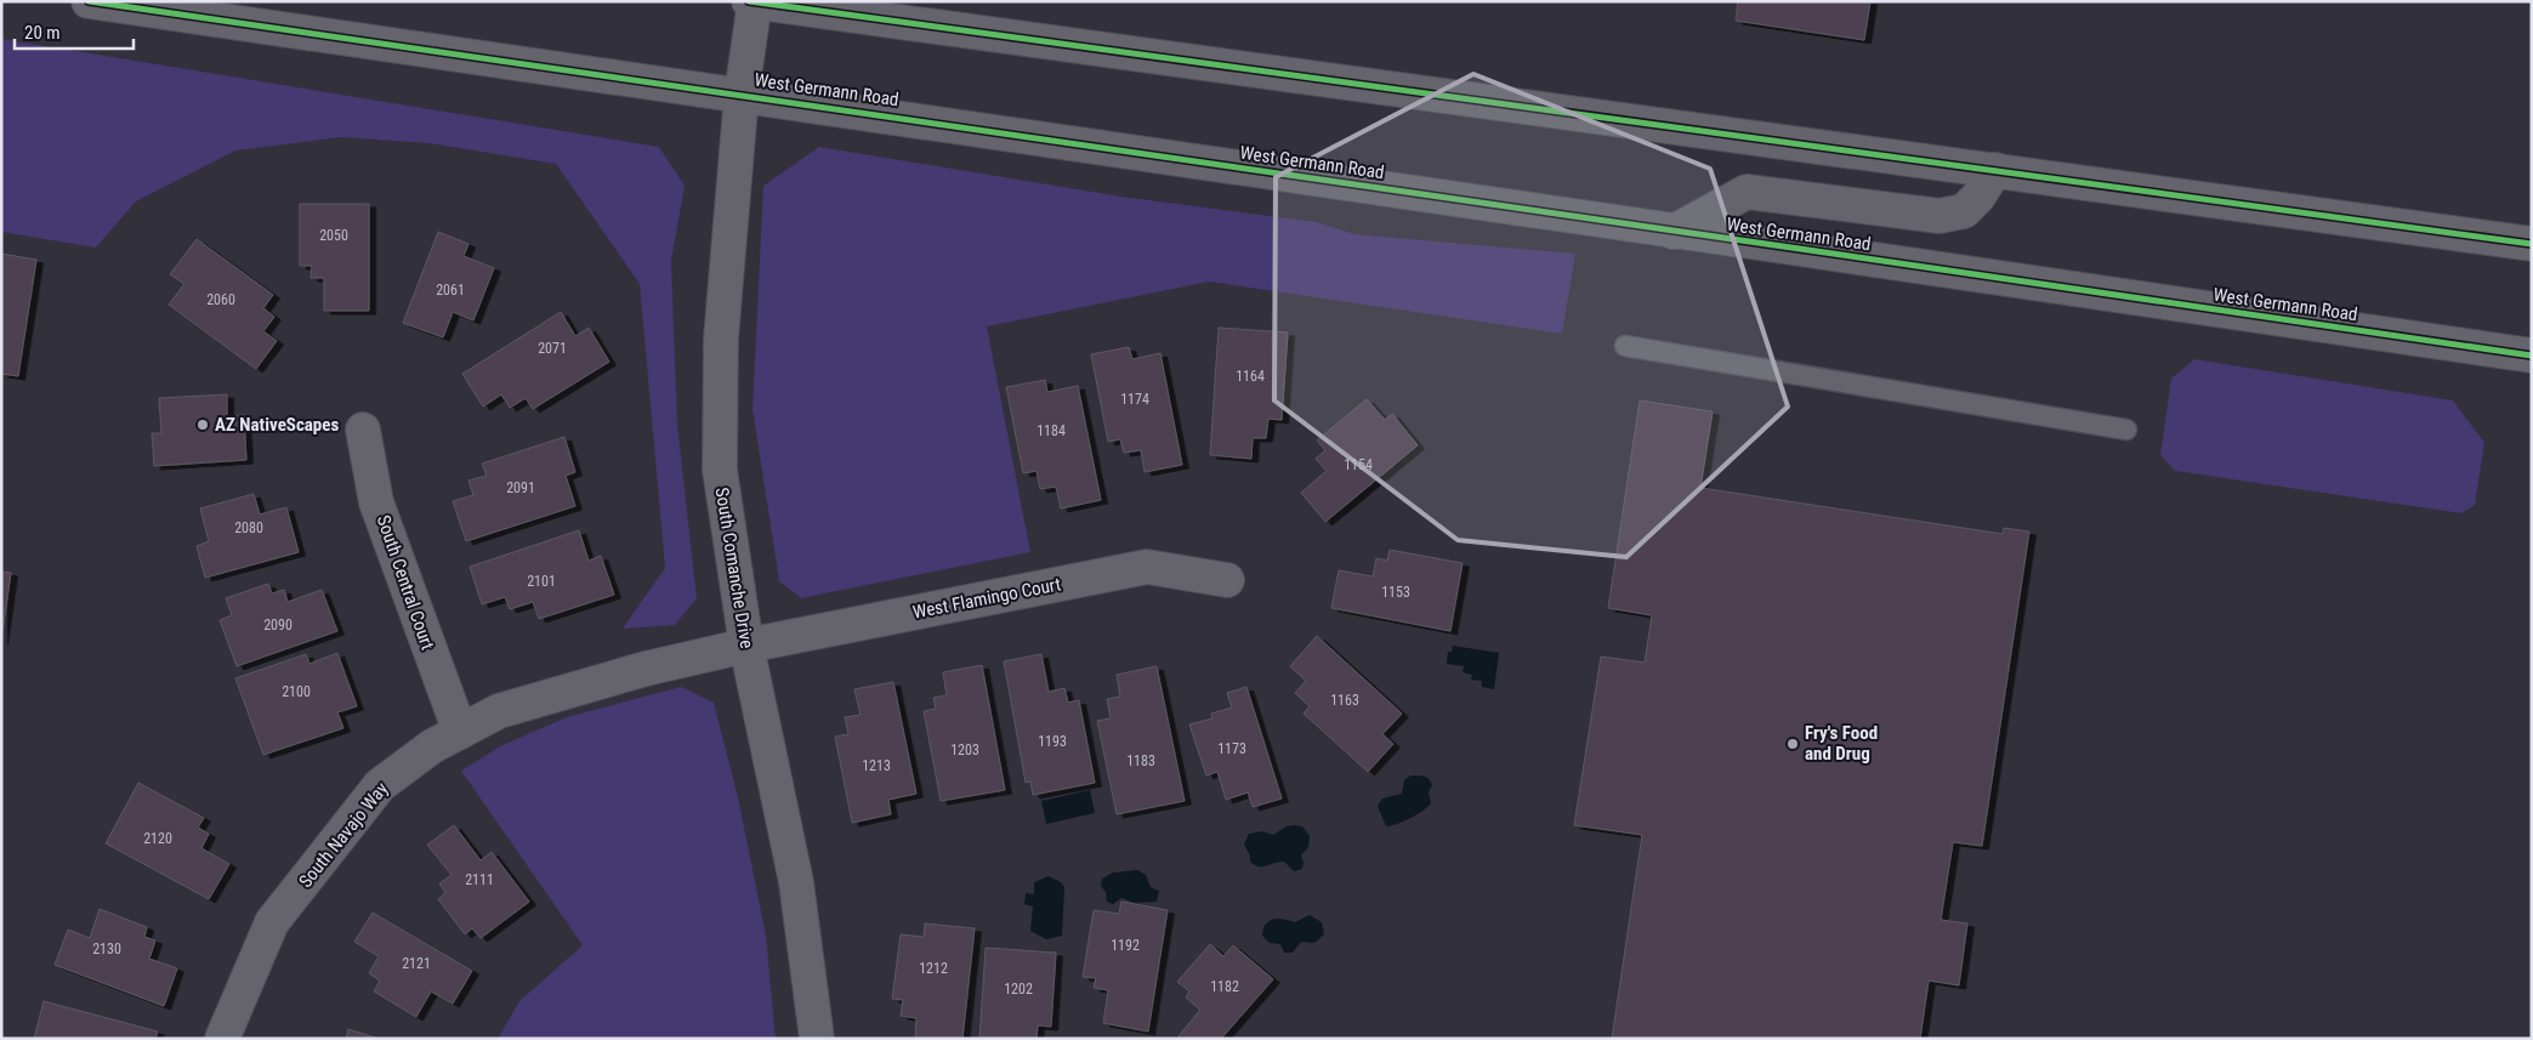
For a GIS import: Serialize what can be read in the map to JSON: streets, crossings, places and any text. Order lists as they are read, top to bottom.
{
  "streets": {
    "main road": [
      "West Germann Road",
      "South Comanche Drive",
      "South Central Court",
      "West Flamingo Court",
      "South Navajo Way"
    ]
  },
  "crossings": [
    ["West Germann Road", "South Comanche Drive"],
    ["South Comanche Drive", "West Flamingo Court"],
    ["South Comanche Drive", "South Navajo Way"],
    ["South Central Court", "South Navajo Way"],
    ["West Flamingo Court", "South Navajo Way"]
  ],
  "places": ["AZ NativeScapes", "Fry's Food and Drug"],
  "house_numbers": [
    "2050",
    "2061",
    "2060",
    "2071",
    "1164",
    "1174",
    "1184",
    "1154",
    "2091",
    "2080",
    "2101",
    "1153",
    "2090",
    "2100",
    "1163",
    "1193",
    "1173",
    "1203",
    "1183",
    "1213",
    "2120",
    "2111",
    "1192",
    "2130",
    "2121",
    "1212",
    "1182",
    "1202"
  ],
  "scale_bar": "20 m"
}
